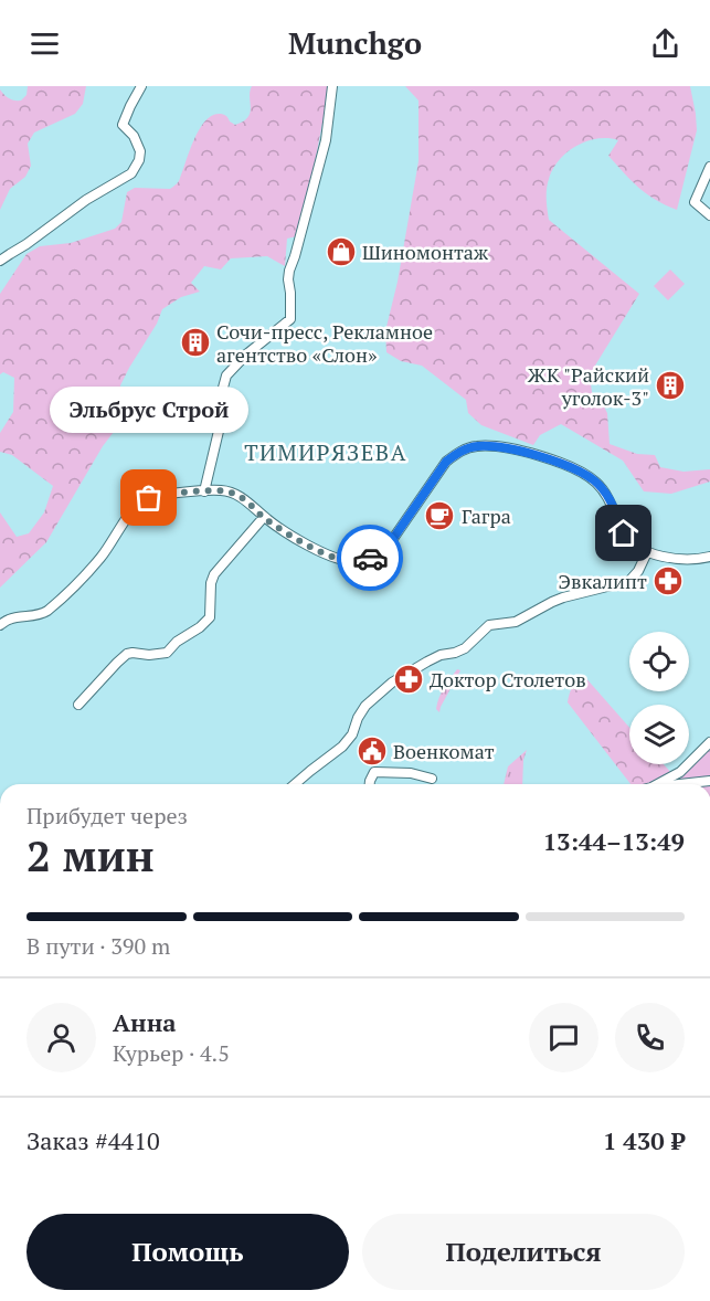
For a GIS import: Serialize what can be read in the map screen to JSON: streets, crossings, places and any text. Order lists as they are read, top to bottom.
{
  "districts": ["ТИМИРЯЗЕВА"],
  "places": {
    "shop": ["Шиномонтаж"],
    "building": ["Сочи-пресс, Рекламное агентство «Слон»", "ЖК \"Райский уголок-3\""],
    "other": ["Эльбрус Строй"],
    "cafe": ["Гагра"],
    "pharmacy": ["Эвкалипт", "Доктор Столетов"],
    "public building": ["Военкомат"]
  },
  "page": {
    "header": "Munchgo",
    "bubble": "Эльбрус Строй",
    "heading": ["2 мин", "Прибудет через", "13:44–13:49"],
    "panel": [
      "Анна",
      "Курьер · 4.5",
      "Заказ #4410",
      "1 430 ₽"
    ],
    "bar": "В пути · 390 m",
    "buttons": ["Помощь", "Поделиться"]
  }
}
